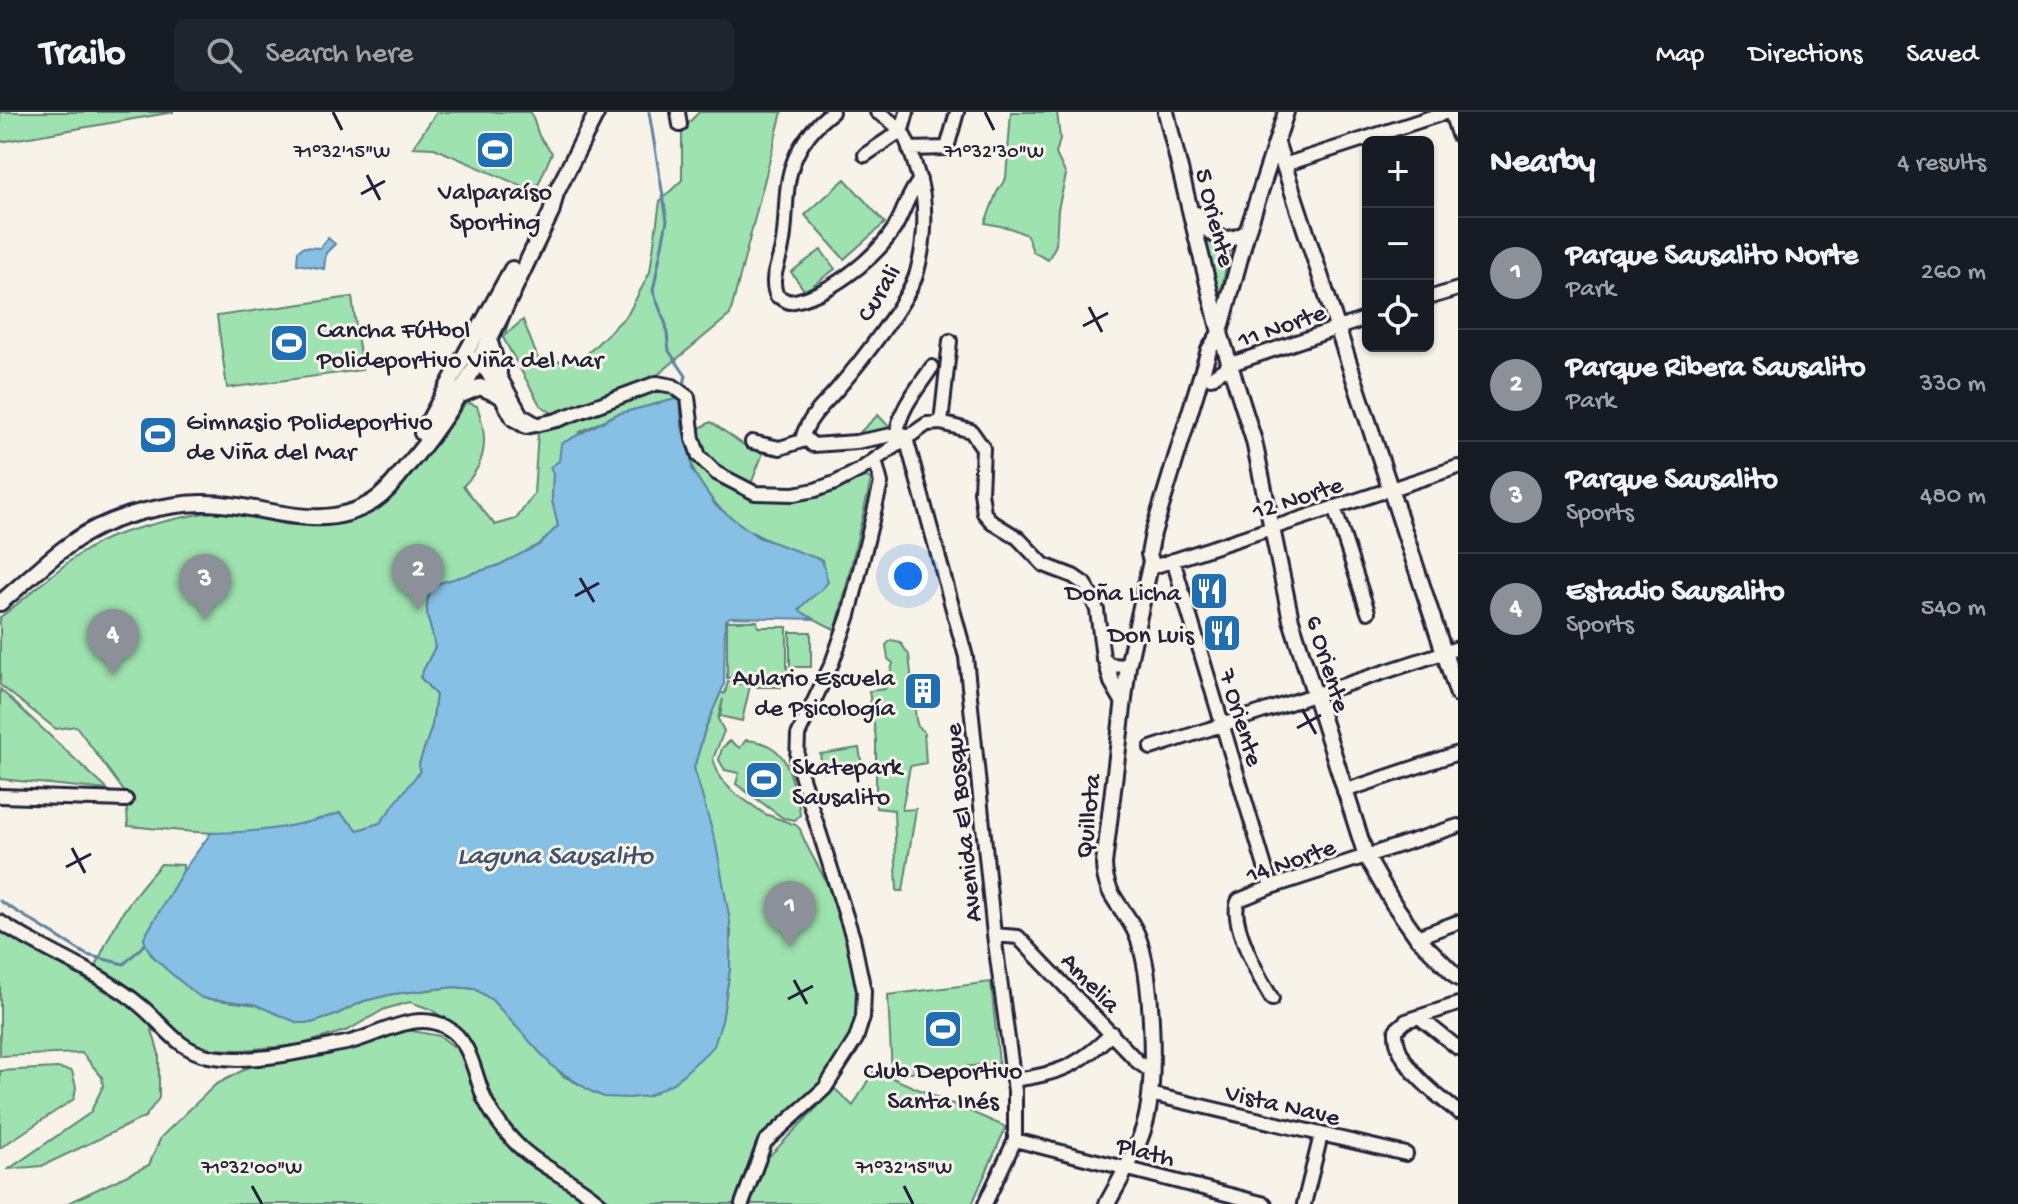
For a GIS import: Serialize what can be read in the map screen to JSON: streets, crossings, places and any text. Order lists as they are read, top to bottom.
{
  "streets": {
    "main road": ["5 Oriente", "6 Oriente", "Quillota"],
    "street": [
      "Curali",
      "11 Norte",
      "12 Norte",
      "7 Oriente",
      "Avenida El Bosque",
      "14 Norte",
      "Amelia",
      "Vista Nave",
      "Plath"
    ]
  },
  "crossings": [
    ["5 Oriente", "6 Oriente"],
    ["5 Oriente", "Quillota"],
    ["11 Norte", "6 Oriente"],
    ["11 Norte", "Quillota"],
    ["12 Norte", "6 Oriente"],
    ["12 Norte", "7 Oriente"],
    ["12 Norte", "Quillota"],
    ["6 Oriente", "Quillota"],
    ["6 Oriente", "14 Norte"],
    ["7 Oriente", "14 Norte"],
    ["Quillota", "Amelia"],
    ["Quillota", "Vista Nave"],
    ["Quillota", "Plath"],
    ["Avenida El Bosque", "Amelia"],
    ["Avenida El Bosque", "Plath"]
  ],
  "water": ["Laguna Sausalito"],
  "places": {
    "sports": [
      "Valparaíso Sporting",
      "Cancha Fútbol Polideportivo Viña del Mar",
      "Gimnasio Polideportivo de Viña del Mar",
      "Skatepark Sausalito",
      "Club Deportivo Santa Inés"
    ],
    "restaurant": ["Doña Licha", "Don Luis"],
    "building": ["Aulario Escuela de Psicología"]
  },
  "page": {
    "header": "Trailo",
    "search": "Search here",
    "nav": ["Map", "Directions", "Saved"],
    "heading": ["Nearby", "4 results"],
    "map_buttons": ["+", "−"],
    "list": [
      {
        "mark": "1",
        "name": "Parque Sausalito Norte",
        "note": "Park",
        "value": "260 m"
      },
      {
        "mark": "2",
        "name": "Parque Ribera Sausalito",
        "note": "Park",
        "value": "330 m"
      },
      {
        "mark": "3",
        "name": "Parque Sausalito",
        "note": "Sports",
        "value": "480 m"
      },
      {
        "mark": "4",
        "name": "Estadio Sausalito",
        "note": "Sports",
        "value": "540 m"
      }
    ],
    "pins": [
      "2",
      "3",
      "4",
      "1"
    ]
  },
  "coordinates": ["71°32'15\"W", "71°32'30\"W", "71°32'00\"W"]
}
